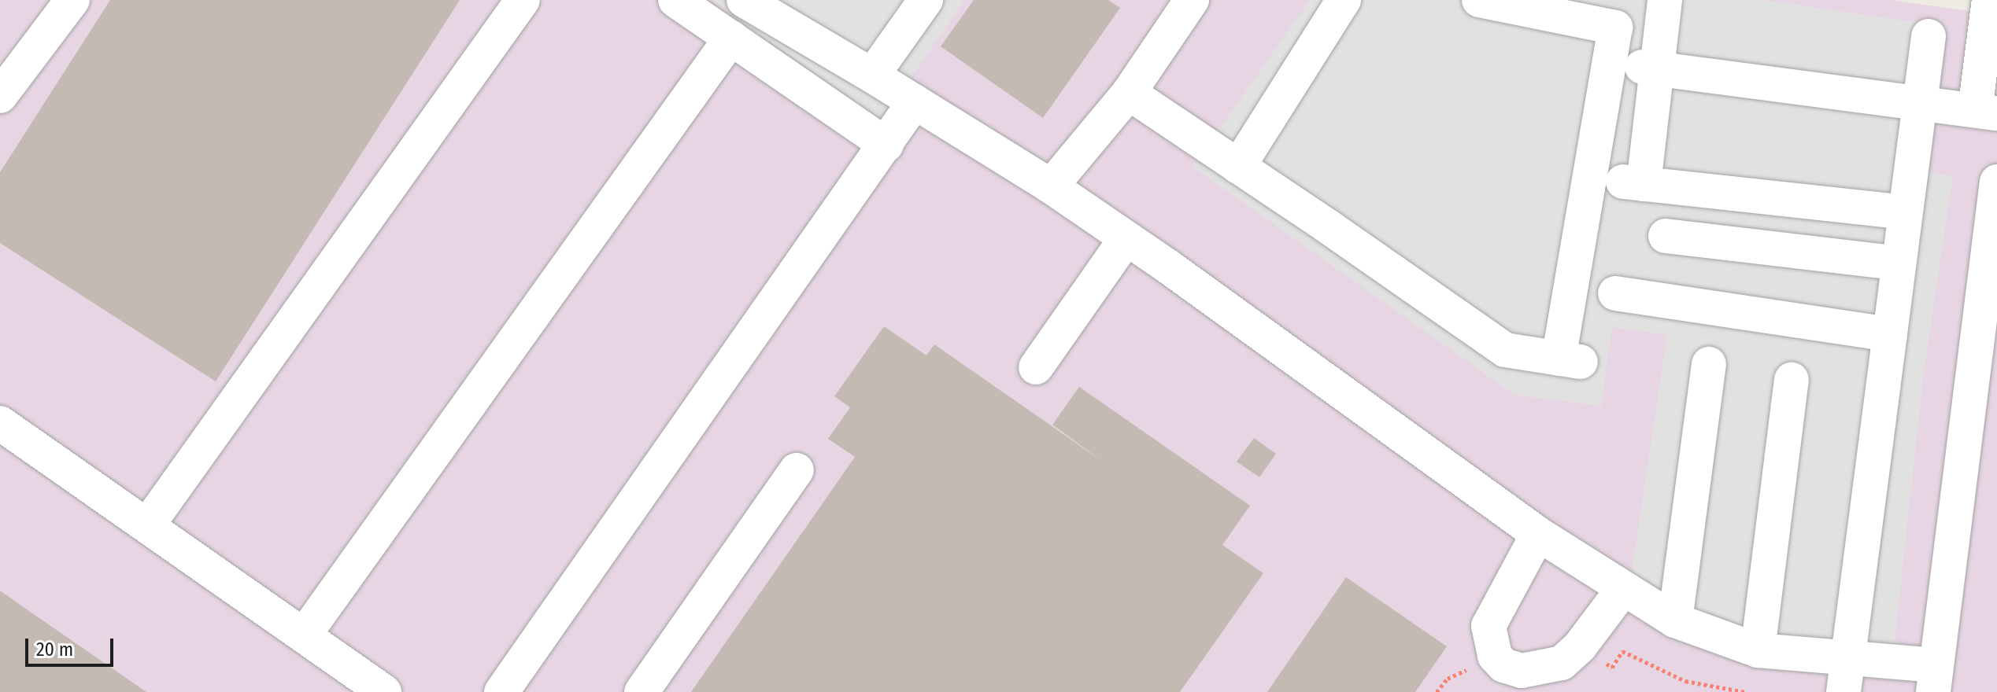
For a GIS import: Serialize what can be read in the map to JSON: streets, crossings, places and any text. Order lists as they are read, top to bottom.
{
  "scale_bar": "20 m"
}
